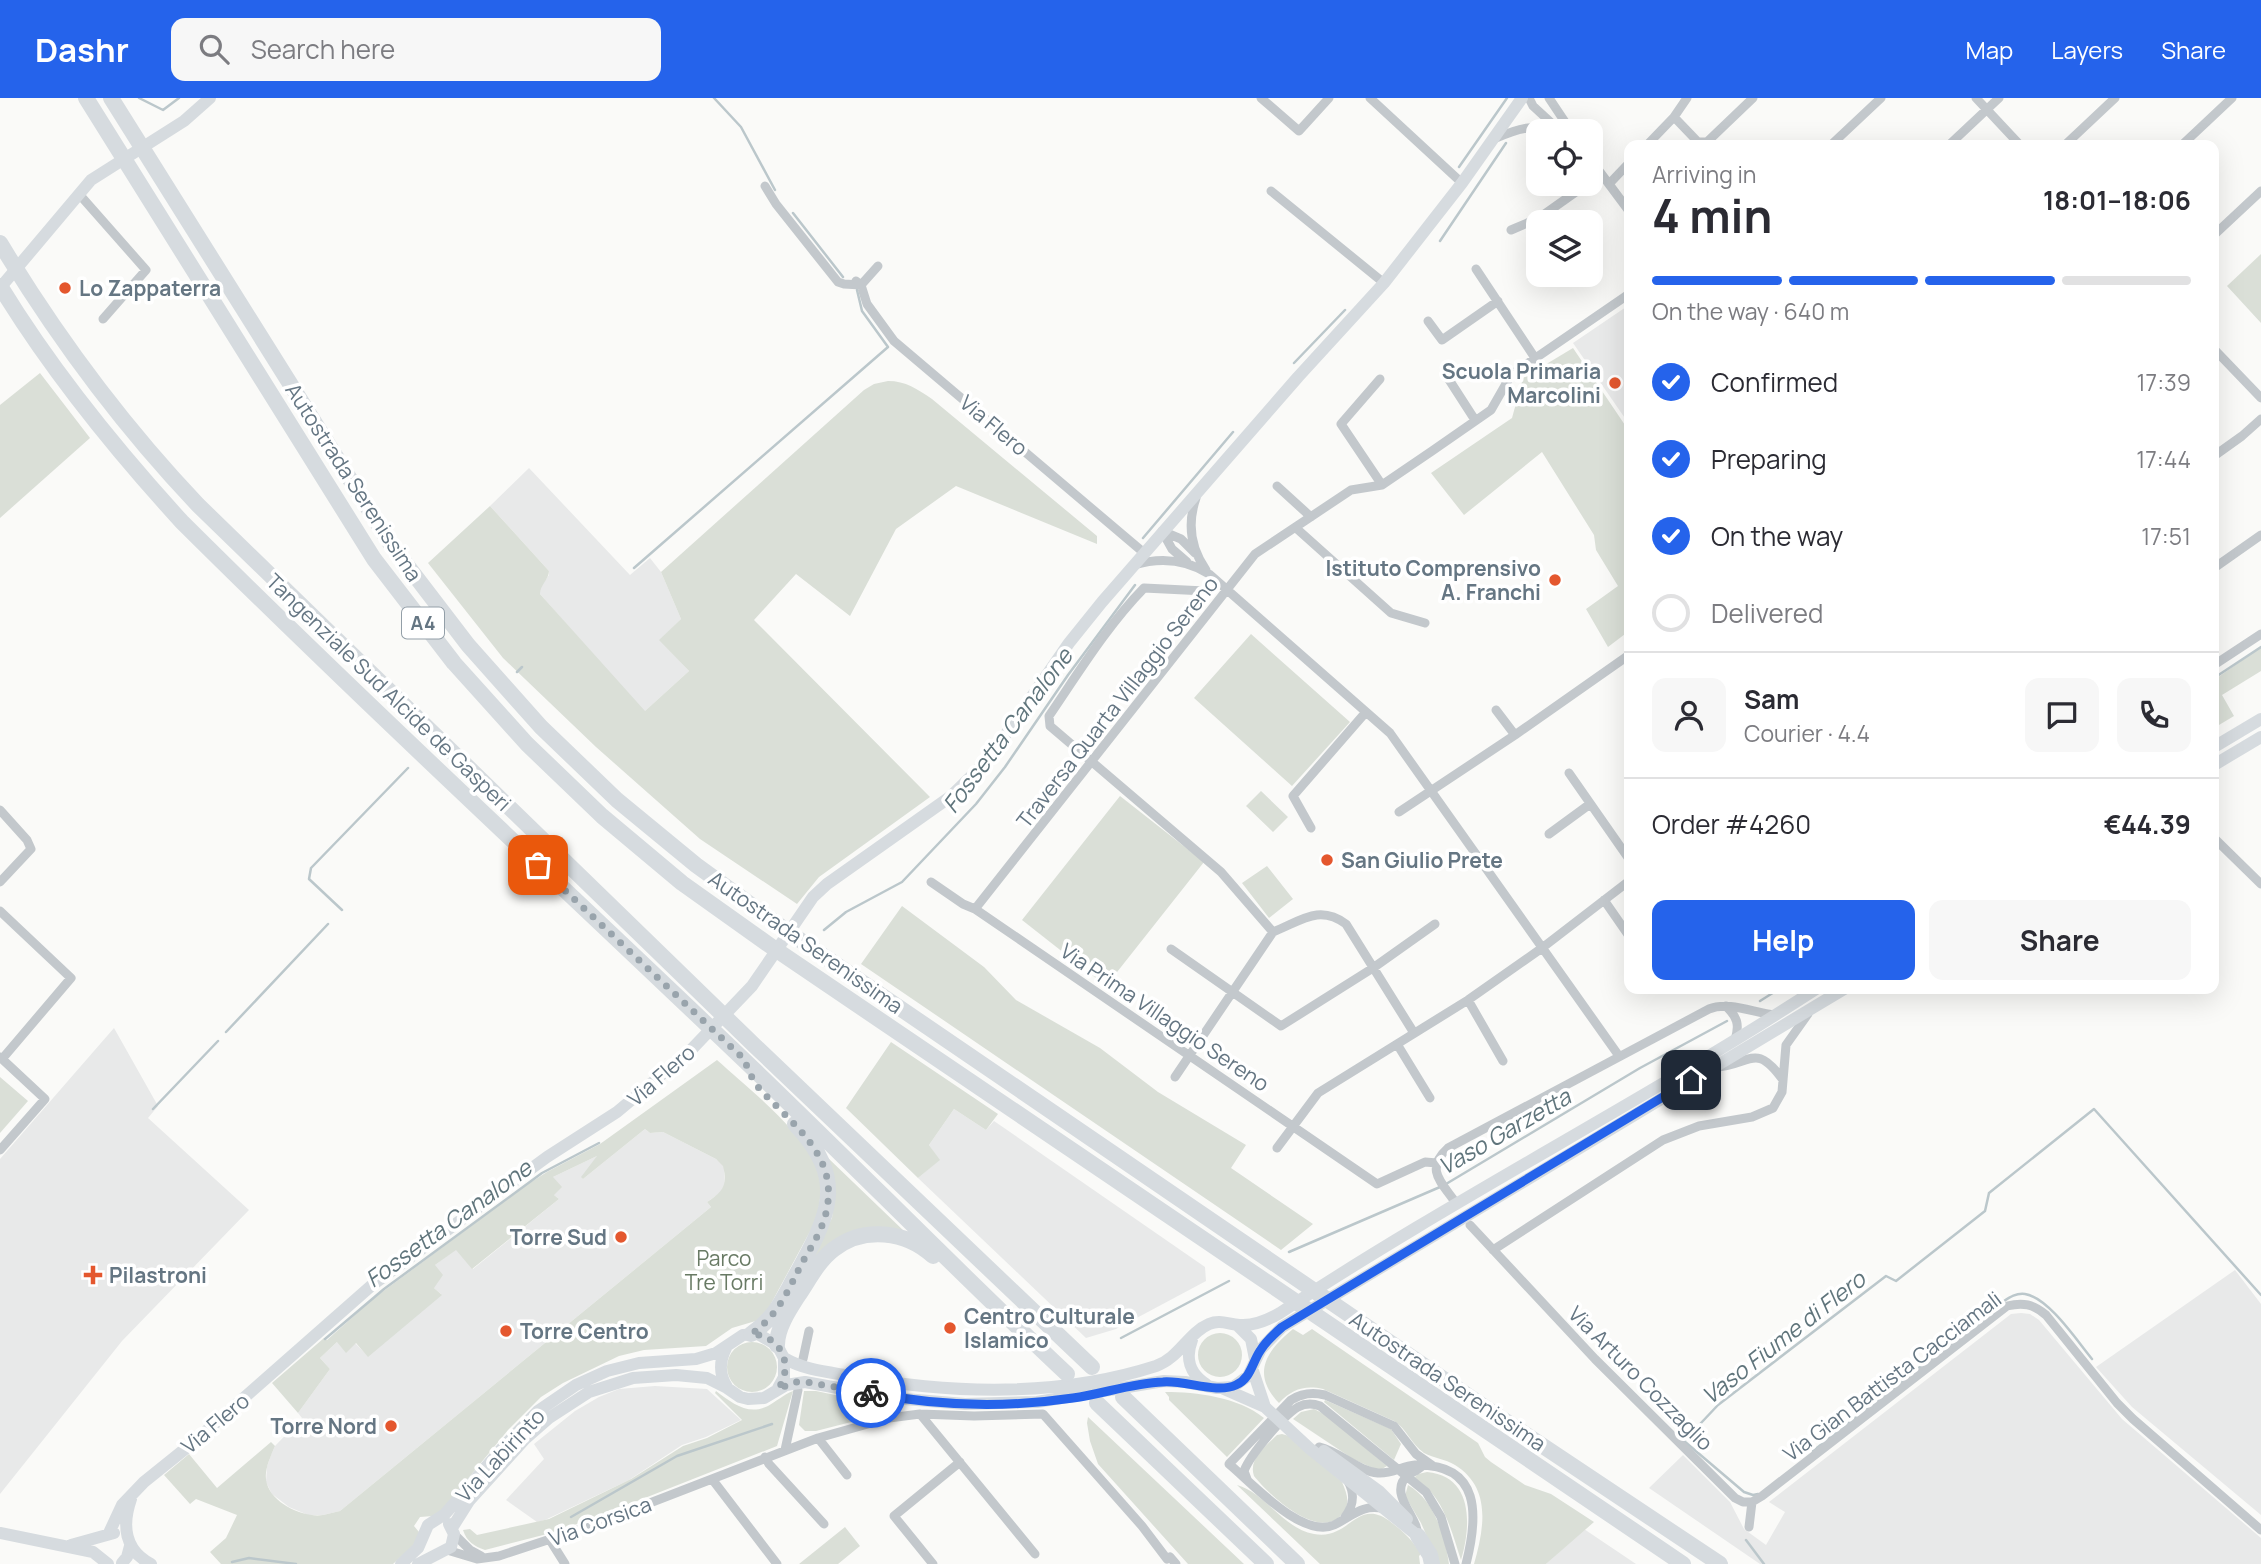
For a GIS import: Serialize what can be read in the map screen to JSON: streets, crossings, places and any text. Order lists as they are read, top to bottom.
{
  "streets": {
    "highway": ["Autostrada Serenissima", "A4", "Tangenziale Sud Alcide de Gasperi"],
    "street": [
      "Via Flero",
      "Traversa Quarta Villaggio Sereno",
      "Via Prima Villaggio Sereno",
      "Via Gian Battista Cacciamali",
      "Via Arturo Cozzaglio",
      "Via Labirinto",
      "Via Corsica"
    ]
  },
  "crossings": [
    ["Traversa Quarta Villaggio Sereno", "Via Prima Villaggio Sereno"],
    ["Via Gian Battista Cacciamali", "Via Arturo Cozzaglio"],
    ["Via Labirinto", "Via Corsica"]
  ],
  "water": ["Fossetta Canalone", "Vaso Garzetta", "Vaso Fiume di Flero"],
  "parks": ["Parco Tre Torri"],
  "places": {
    "other": [
      "Lo Zappaterra",
      "Scuola Primaria Marcolini",
      "Istituto Comprensivo A. Franchi",
      "San Giulio Prete",
      "Torre Sud",
      "Centro Culturale Islamico",
      "Torre Centro",
      "Torre Nord"
    ],
    "health": ["Pilastroni"]
  },
  "page": {
    "header": "Dashr",
    "search": "Search here",
    "nav": ["Map", "Layers", "Share"],
    "heading": ["4 min", "Arriving in", "18:01–18:06"],
    "panel": [
      "Sam",
      "Courier · 4.4",
      "Order #4260",
      "€44.39"
    ],
    "bar": "On the way · 640 m",
    "list": [
      ["Confirmed", "17:39"],
      ["Preparing", "17:44"],
      ["On the way", "17:51"],
      "Delivered"
    ],
    "buttons": ["Help", "Share"]
  }
}
